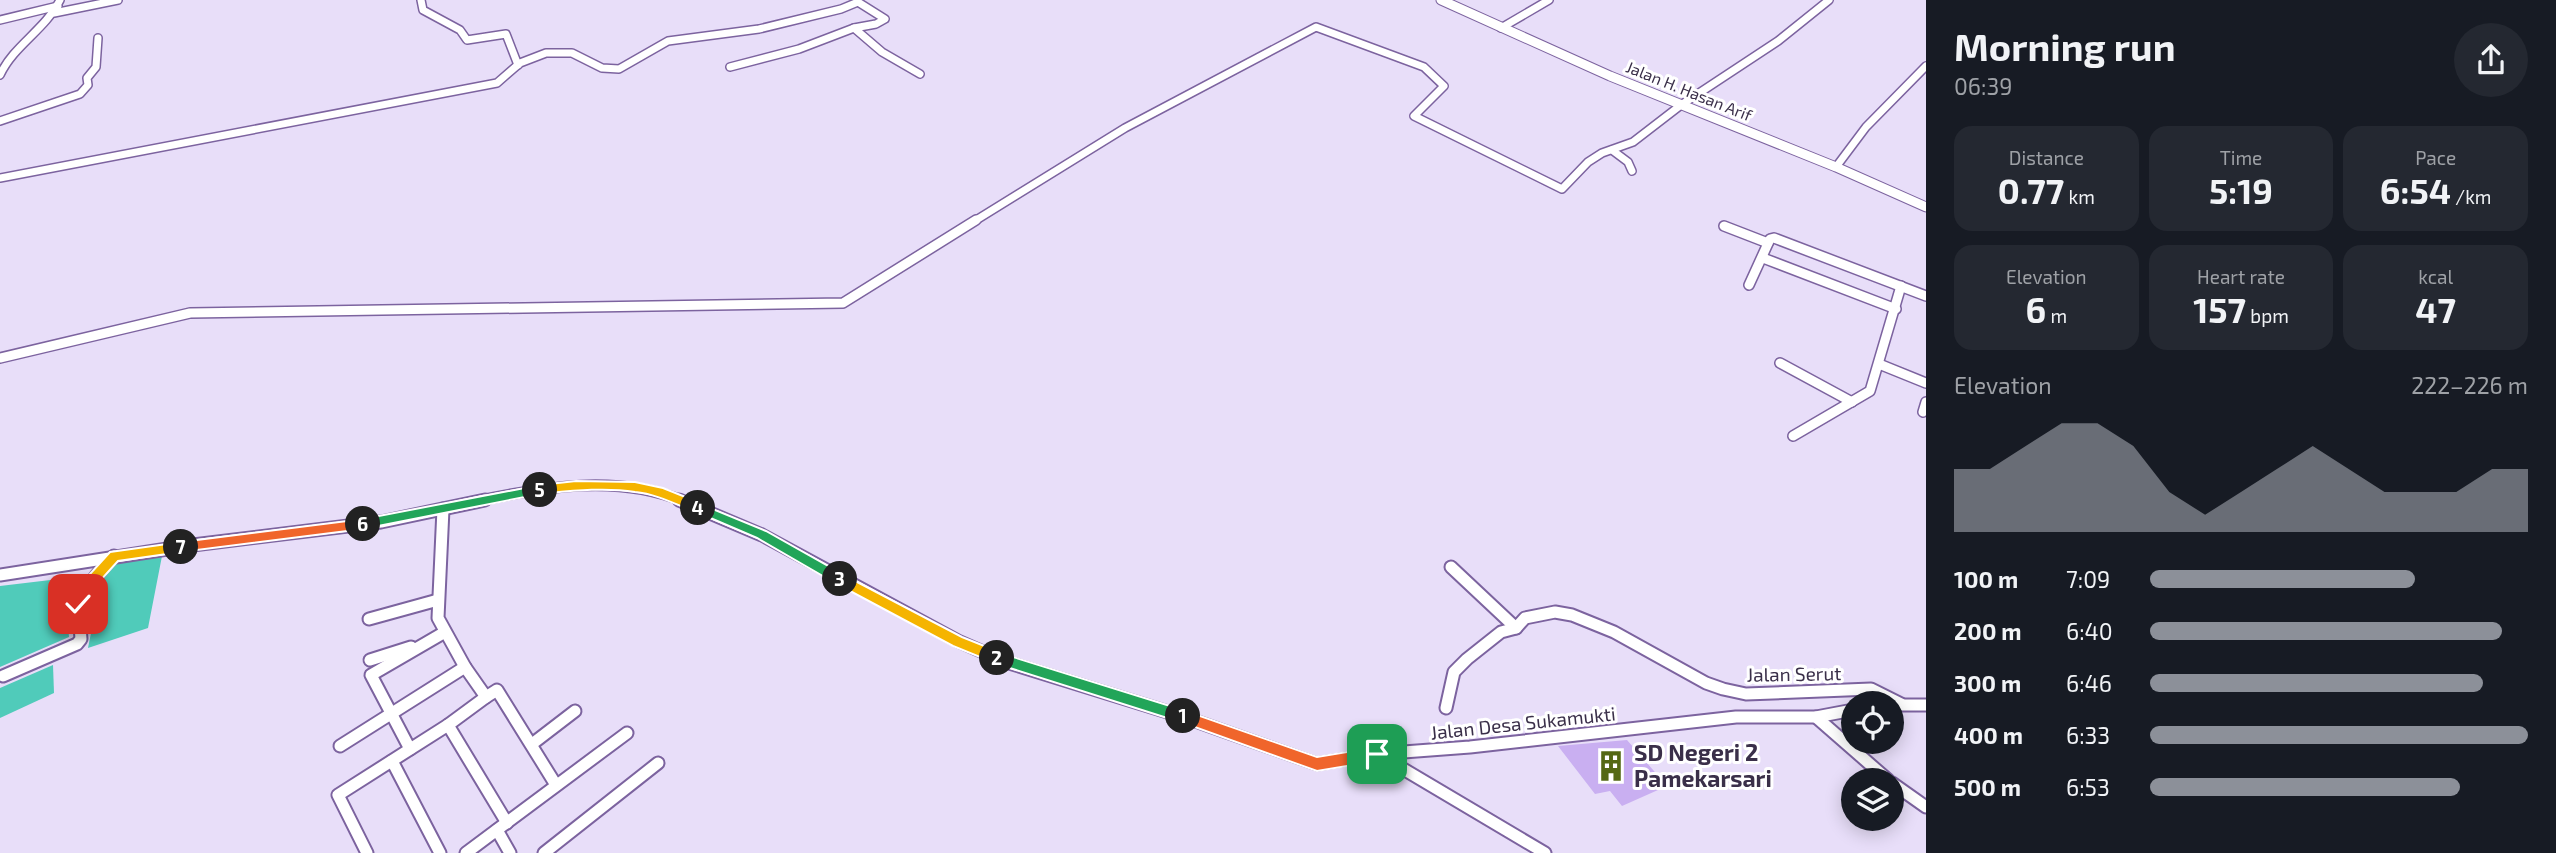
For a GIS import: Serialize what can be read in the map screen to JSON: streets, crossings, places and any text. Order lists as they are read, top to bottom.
{
  "streets": {
    "main road": ["Jalan H. Hasan Arif"],
    "street": ["Jalan Serut", "Jalan Desa Sukamukti"]
  },
  "crossings": [
    ["Jalan Serut", "Jalan Desa Sukamukti"]
  ],
  "places": {
    "building": ["SD Negeri 2 Pamekarsari"]
  },
  "page": {
    "heading": ["Morning run", "06:39"],
    "stats": [
      ["Distance", "0.77 km"],
      ["Time", "5:19"],
      ["Pace", "6:54 /km"],
      ["Elevation", "6 m"],
      ["Heart rate", "157 bpm"],
      ["kcal", "47"]
    ],
    "chart": ["Elevation", "222–226 m"],
    "pins": [
      "5",
      "4",
      "6",
      "7",
      "3",
      "2",
      "1"
    ],
    "list": [
      {
        "name": "100 m",
        "note": "7:09"
      },
      {
        "name": "200 m",
        "note": "6:40"
      },
      {
        "name": "300 m",
        "note": "6:46"
      },
      {
        "name": "400 m",
        "note": "6:33"
      },
      {
        "name": "500 m",
        "note": "6:53"
      }
    ]
  }
}
